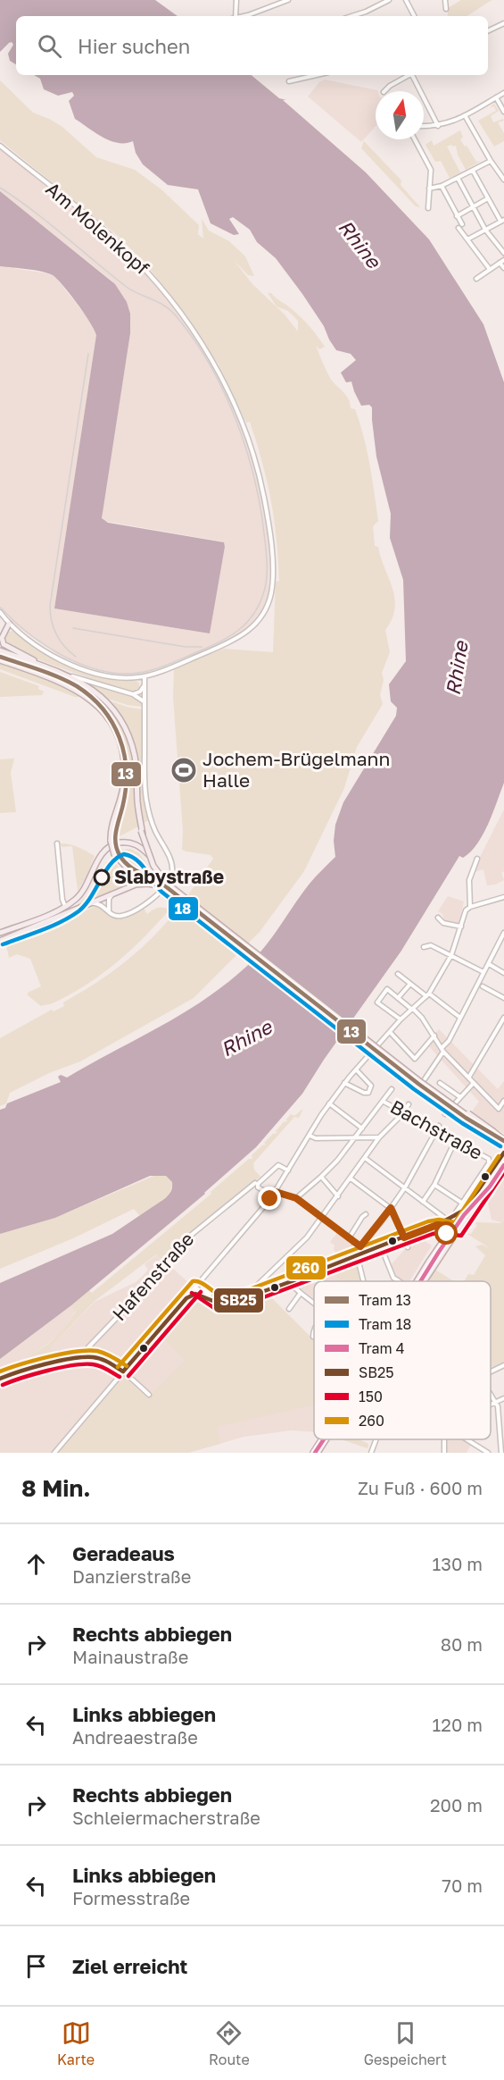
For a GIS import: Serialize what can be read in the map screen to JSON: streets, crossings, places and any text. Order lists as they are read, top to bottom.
{
  "streets": {
    "street": ["Am Molenkopf", "Bachstraße", "Hafenstraße"]
  },
  "water": ["Rhine"],
  "places": {
    "sports": ["Jochem-Brügelmann Halle"],
    "other": ["Slabystraße"]
  },
  "lines": [
    "tram line 13",
    "tram line 18",
    "transit line SB25",
    "transit line 260",
    "tram line 4",
    "transit line 150"
  ],
  "legend": [
    "Tram 13",
    "Tram 18",
    "Tram 4",
    "SB25",
    "150",
    "260"
  ],
  "north": "top",
  "page": {
    "search": "Hier suchen",
    "heading": ["8 Min.", "Zu Fuß · 600 m"],
    "list": [
      ["Geradeaus", "Danzierstraße", "130 m"],
      ["Rechts abbiegen", "Mainaustraße", "80 m"],
      ["Links abbiegen", "Andreaestraße", "120 m"],
      ["Rechts abbiegen", "Schleiermacherstraße", "200 m"],
      ["Links abbiegen", "Formesstraße", "70 m"],
      "Ziel erreicht"
    ],
    "nav": ["Karte", "Route", "Gespeichert"]
  }
}
